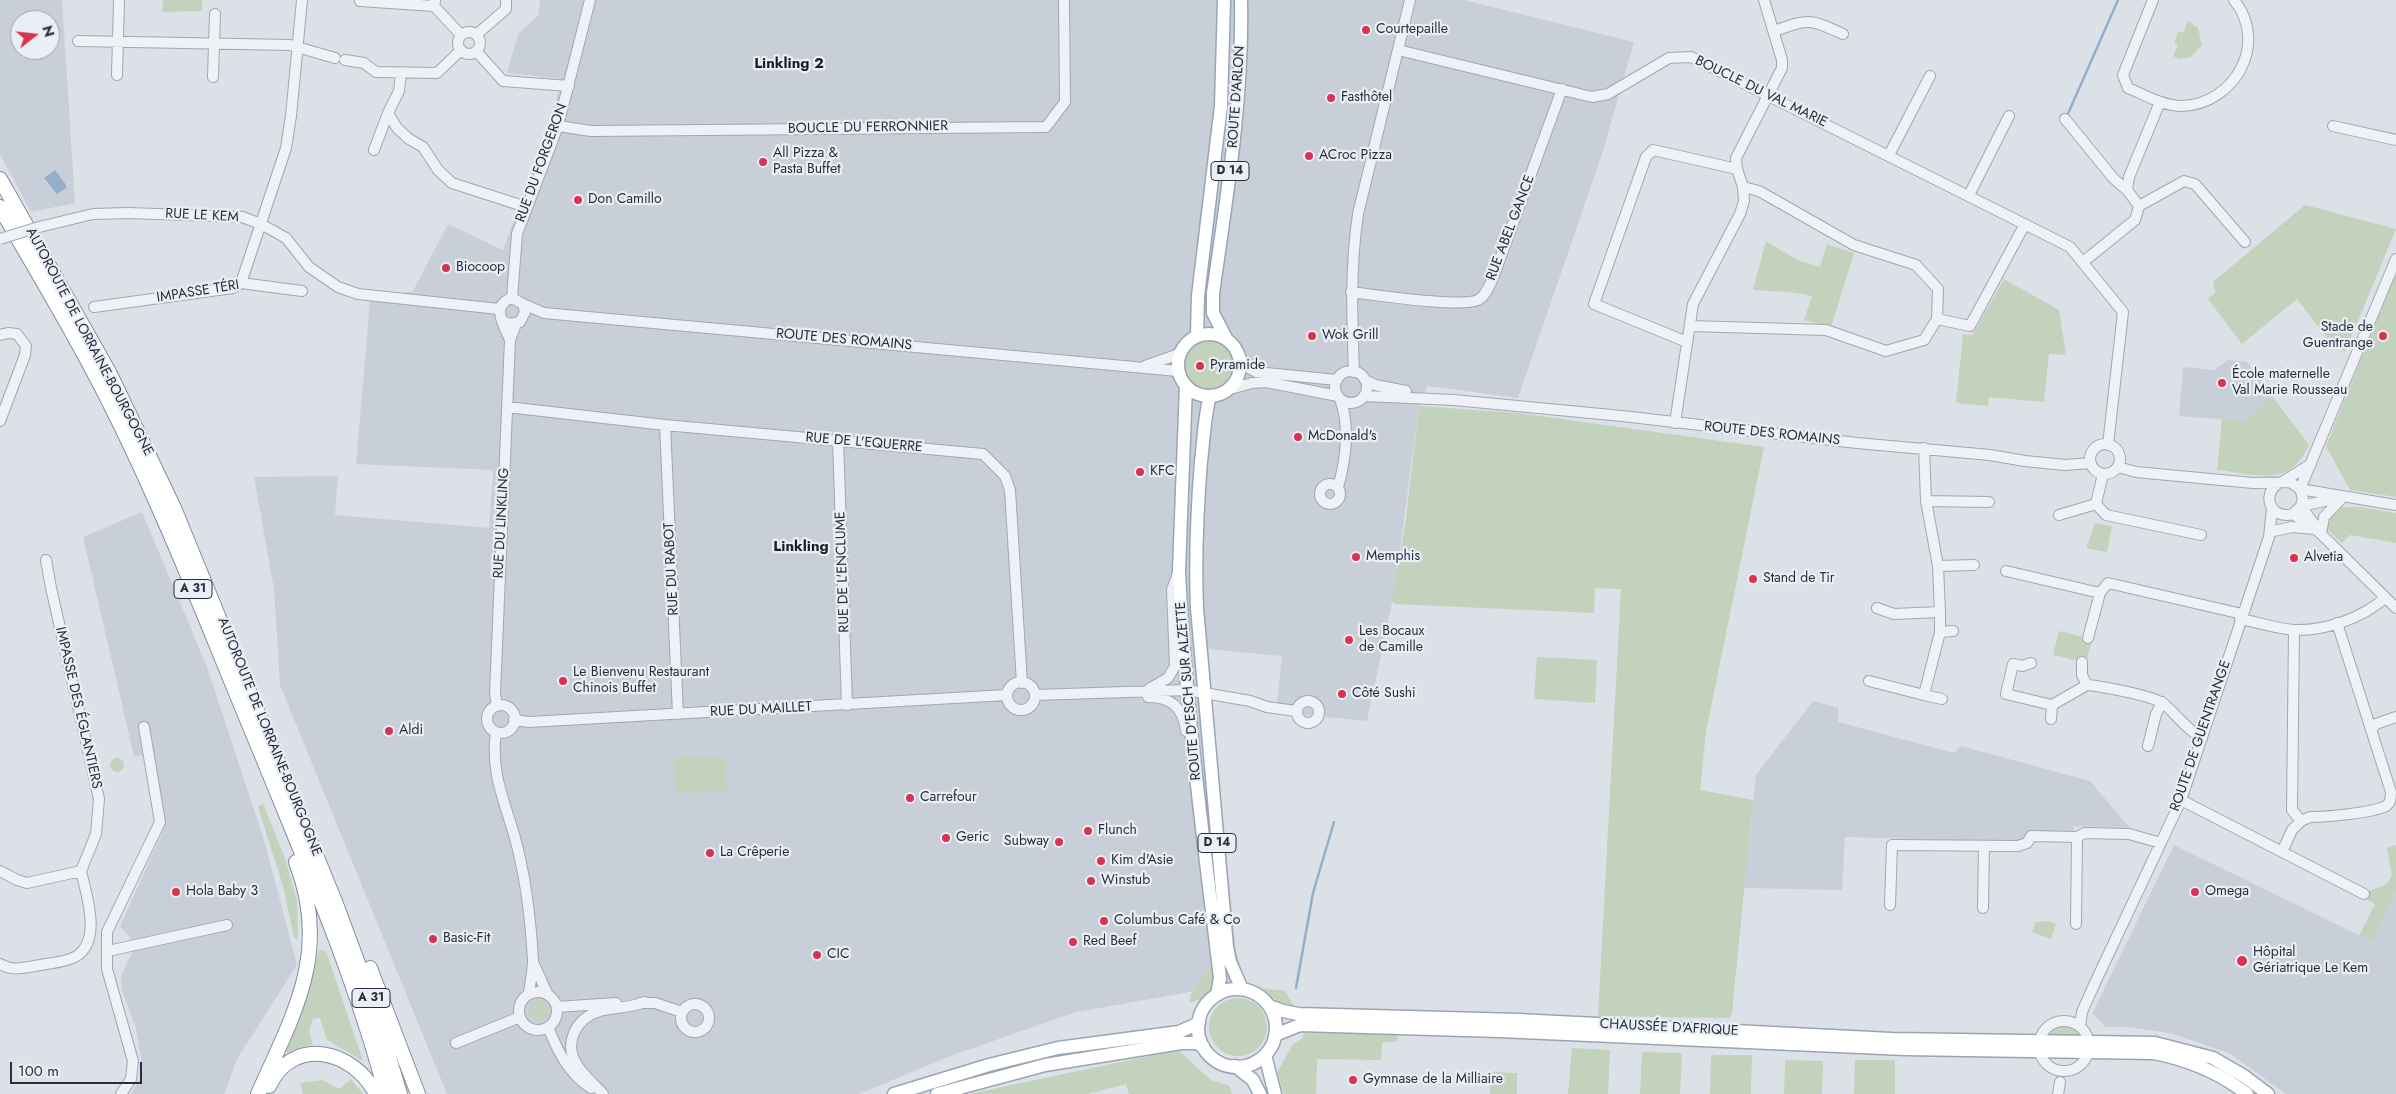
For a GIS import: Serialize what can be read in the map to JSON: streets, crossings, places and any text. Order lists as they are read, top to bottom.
{
  "streets": {
    "highway": ["AUTOROUTE DE LORRAINE-BOURGOGNE", "A 31"],
    "main road": [
      "ROUTE D'ARLON",
      "D 14",
      "ROUTE D'ESCH SUR ALZETTE",
      "CHAUSSÉE D'AFRIQUE"
    ],
    "street": [
      "BOUCLE DU VAL MARIE",
      "BOUCLE DU FERRONNIER",
      "RUE DU FORGERON",
      "RUE LE KEM",
      "RUE ABEL GANCE",
      "IMPASSE TÉRI",
      "ROUTE DES ROMAINS",
      "RUE DE L'EQUERRE",
      "RUE DU LINKLING",
      "RUE DU RABOT",
      "RUE DE L'ENCLUME",
      "IMPASSE DES ÉGLANTIERS",
      "RUE DU MAILLET",
      "ROUTE DE GUENTRANGE"
    ]
  },
  "crossings": [
    ["BOUCLE DU VAL MARIE", "RUE ABEL GANCE"],
    ["BOUCLE DU VAL MARIE", "ROUTE DES ROMAINS"],
    ["ROUTE D'ARLON", "D 14"],
    ["ROUTE D'ARLON", "ROUTE DES ROMAINS"],
    ["ROUTE D'ARLON", "ROUTE D'ESCH SUR ALZETTE"],
    ["BOUCLE DU FERRONNIER", "RUE DU FORGERON"],
    ["RUE DU FORGERON", "RUE LE KEM"],
    ["RUE DU FORGERON", "ROUTE DES ROMAINS"],
    ["RUE DU FORGERON", "RUE DU LINKLING"],
    ["D 14", "ROUTE DES ROMAINS"],
    ["D 14", "ROUTE D'ESCH SUR ALZETTE"],
    ["D 14", "CHAUSSÉE D'AFRIQUE"],
    ["RUE LE KEM", "ROUTE DES ROMAINS"],
    ["RUE LE KEM", "RUE DU LINKLING"],
    ["ROUTE DES ROMAINS", "RUE DU LINKLING"],
    ["ROUTE DES ROMAINS", "ROUTE D'ESCH SUR ALZETTE"],
    ["RUE DE L'EQUERRE", "RUE DU LINKLING"],
    ["RUE DE L'EQUERRE", "RUE DU RABOT"],
    ["RUE DE L'EQUERRE", "RUE DE L'ENCLUME"],
    ["RUE DE L'EQUERRE", "RUE DU MAILLET"],
    ["RUE DU LINKLING", "RUE DU MAILLET"],
    ["RUE DU RABOT", "RUE DU MAILLET"],
    ["RUE DE L'ENCLUME", "RUE DU MAILLET"],
    ["ROUTE D'ESCH SUR ALZETTE", "CHAUSSÉE D'AFRIQUE"]
  ],
  "districts": ["Linkling 2", "Linkling"],
  "places": [
    "Courtepaille",
    "Fasthôtel",
    "ACroc Pizza",
    "All Pizza & Pasta Buffet",
    "Don Camillo",
    "Biocoop",
    "Wok Grill",
    "Stade de Guentrange",
    "Pyramide",
    "École maternelle Val Marie Rousseau",
    "McDonald's",
    "KFC",
    "Memphis",
    "Alvetia",
    "Stand de Tir",
    "Les Bocaux de Camille",
    "Le Bienvenu Restaurant Chinois Buffet",
    "Côté Sushi",
    "Aldi",
    "Carrefour",
    "Flunch",
    "Geric",
    "Subway",
    "La Crêperie",
    "Kim d'Asie",
    "Winstub",
    "Hola Baby 3",
    "Omega",
    "Columbus Café & Co",
    "Basic-Fit",
    "Red Beef",
    "CIC",
    "Hôpital Gériatrique Le Kem",
    "Gymnase de la Milliaire"
  ],
  "scale_bar": "100 m",
  "north": "right"
}
